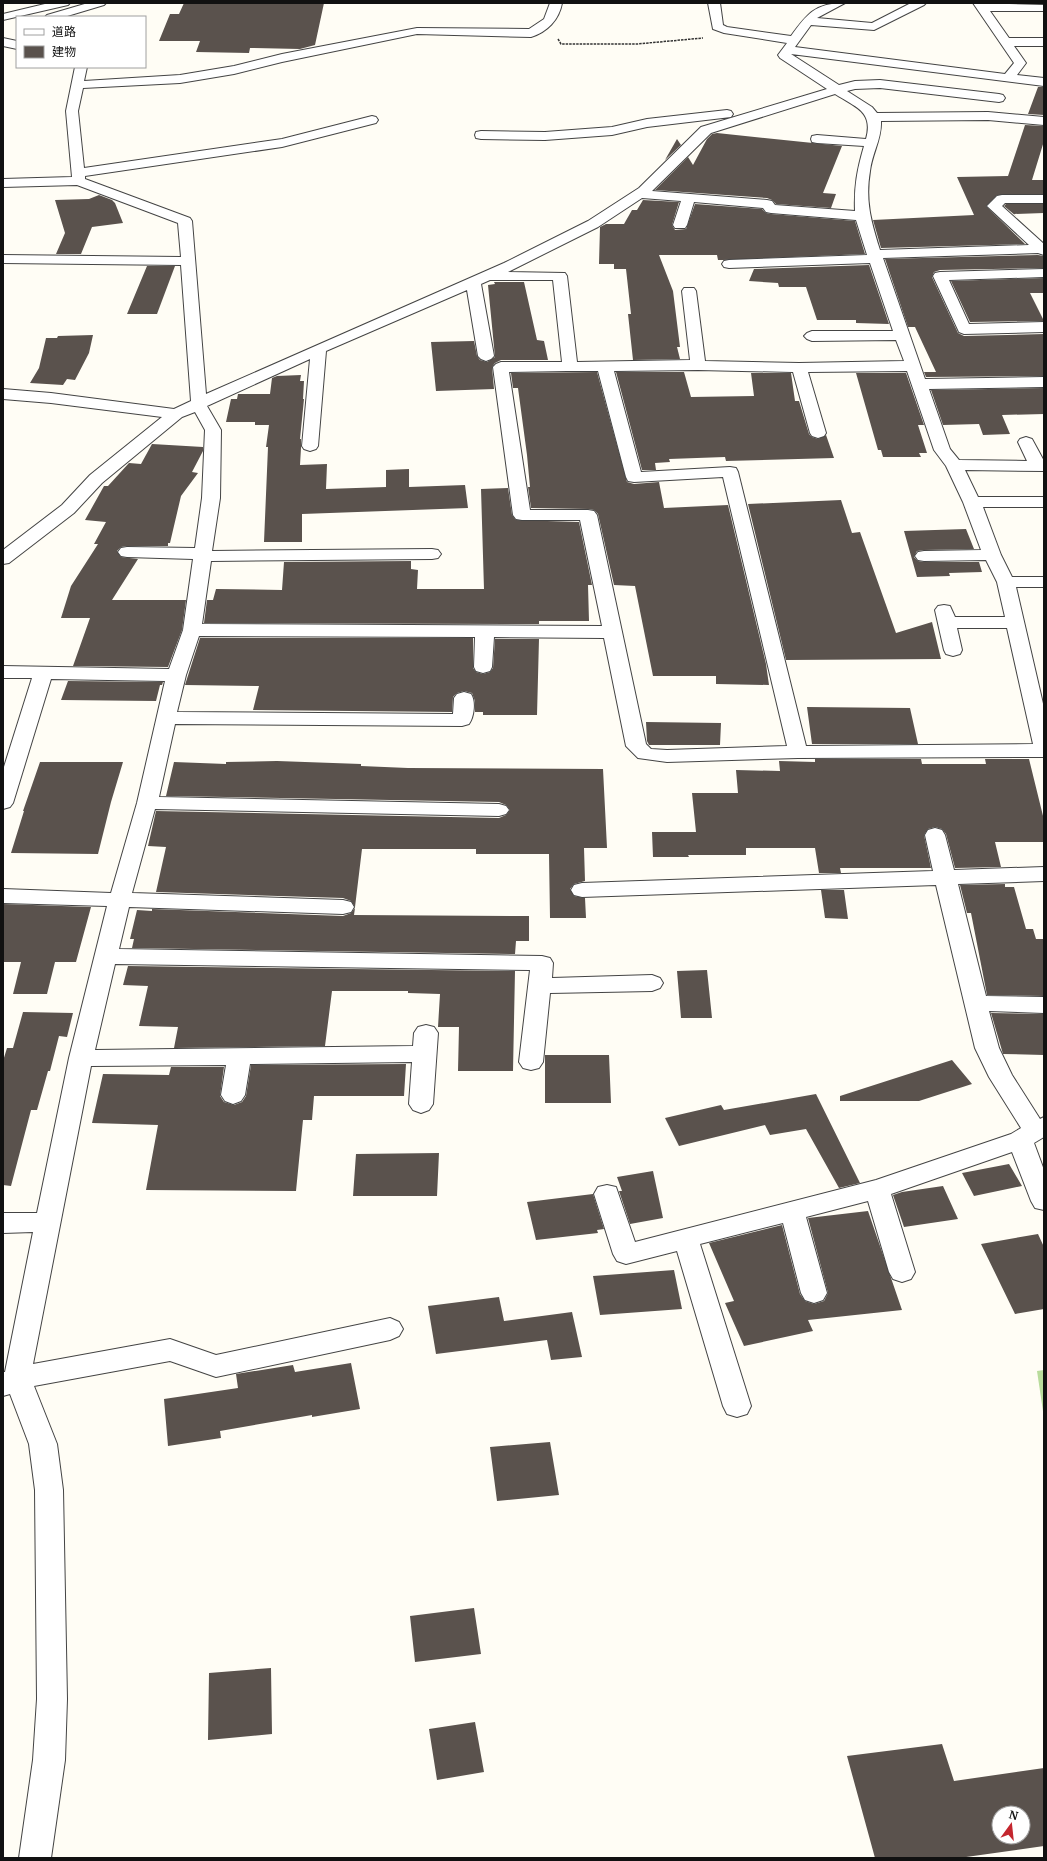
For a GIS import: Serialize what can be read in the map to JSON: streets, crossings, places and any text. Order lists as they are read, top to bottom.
{
  "legend": ["道路", "建物"],
  "north": "top"
}
